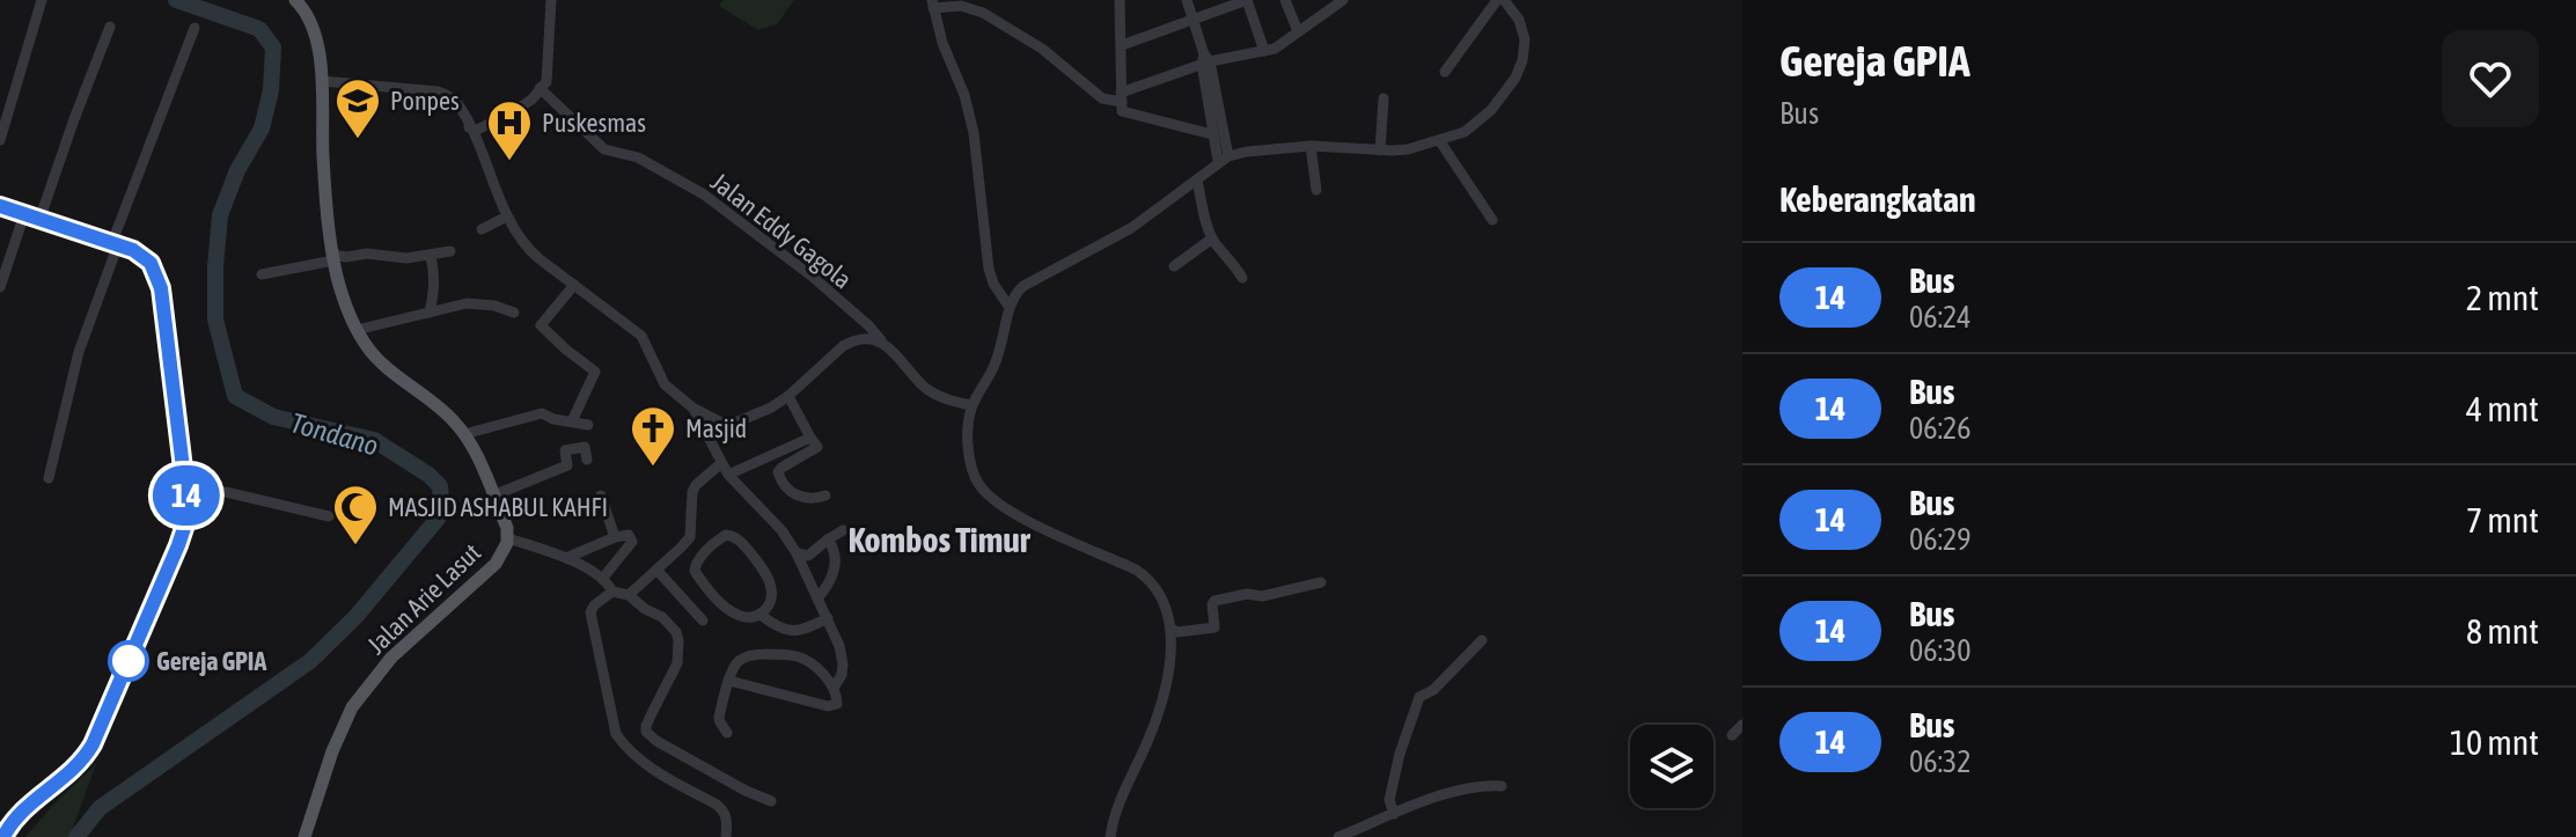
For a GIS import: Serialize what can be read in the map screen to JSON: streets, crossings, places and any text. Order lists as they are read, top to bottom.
{
  "streets": {
    "main road": ["Jalan Arie Lasut"],
    "street": ["Jalan Eddy Gagola"]
  },
  "districts": ["Kombos Timur"],
  "water": ["Tondano"],
  "places": {
    "school or university": ["Ponpes"],
    "hospital": ["Puskesmas"],
    "church": ["Masjid"],
    "mosque": ["MASJID ASHABUL KAHFI"],
    "other": ["Gereja GPIA"]
  },
  "lines": ["bus line 14"],
  "page": {
    "on_map": "14",
    "heading": [
      ["Gereja GPIA", "Bus"],
      "Keberangkatan"
    ],
    "list": [
      {
        "mark": "14",
        "name": "Bus",
        "note": "06:24",
        "value": "2 mnt"
      },
      {
        "mark": "14",
        "name": "Bus",
        "note": "06:26",
        "value": "4 mnt"
      },
      {
        "mark": "14",
        "name": "Bus",
        "note": "06:29",
        "value": "7 mnt"
      },
      {
        "mark": "14",
        "name": "Bus",
        "note": "06:30",
        "value": "8 mnt"
      },
      {
        "mark": "14",
        "name": "Bus",
        "note": "06:32",
        "value": "10 mnt"
      }
    ]
  }
}
